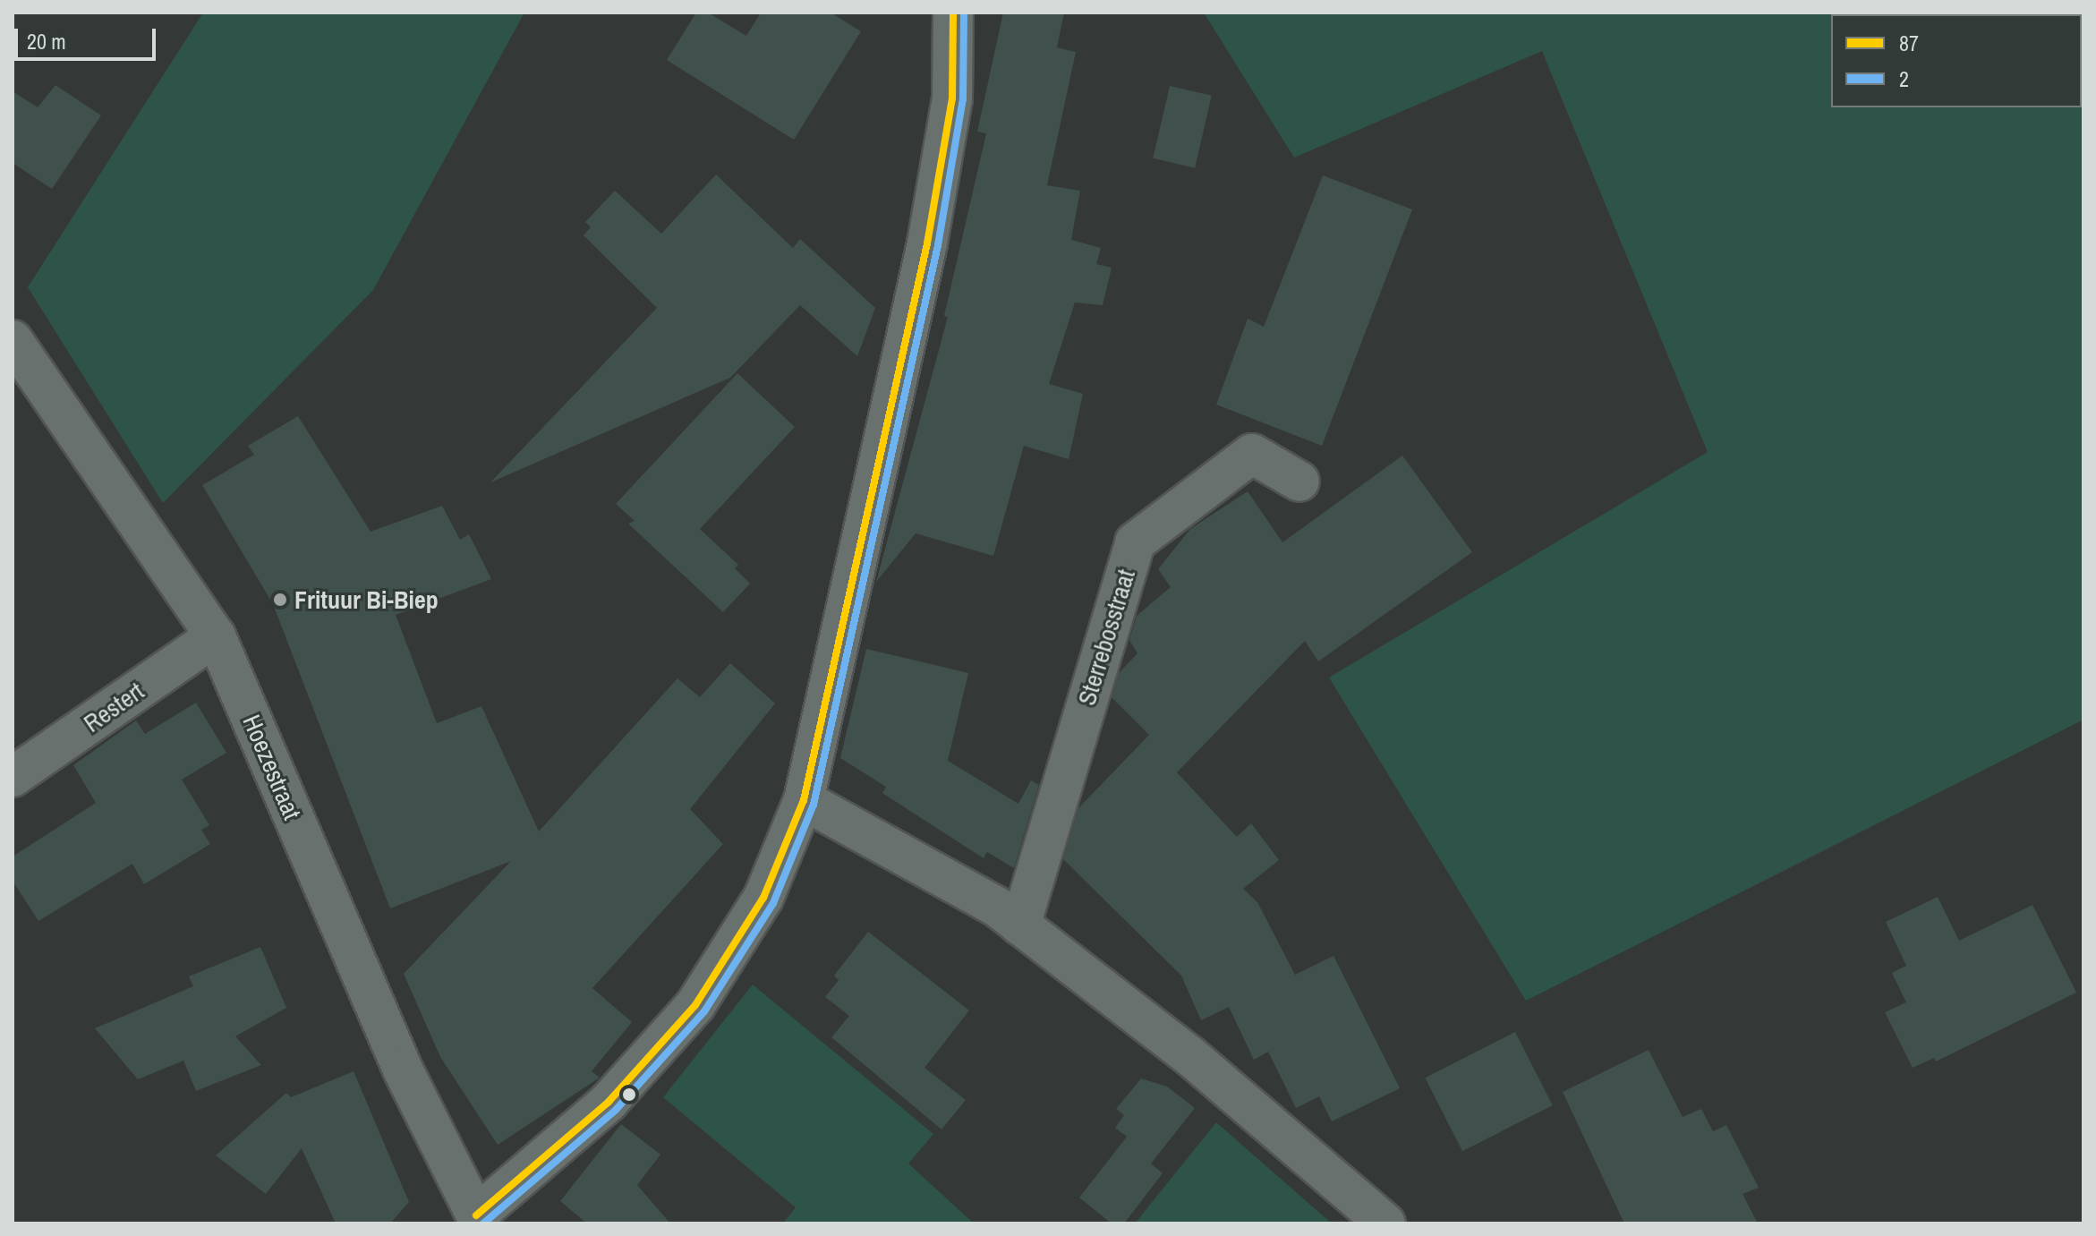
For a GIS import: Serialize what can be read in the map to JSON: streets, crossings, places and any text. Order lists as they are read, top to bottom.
{
  "streets": {
    "street": ["Sterrebosstraat", "Restert", "Hoezestraat"]
  },
  "crossings": [
    ["Restert", "Hoezestraat"]
  ],
  "places": ["Frituur Bi-Biep"],
  "lines": ["transit line 87", "transit line 2"],
  "legend": ["87", "2"],
  "scale_bar": "20 m"
}
